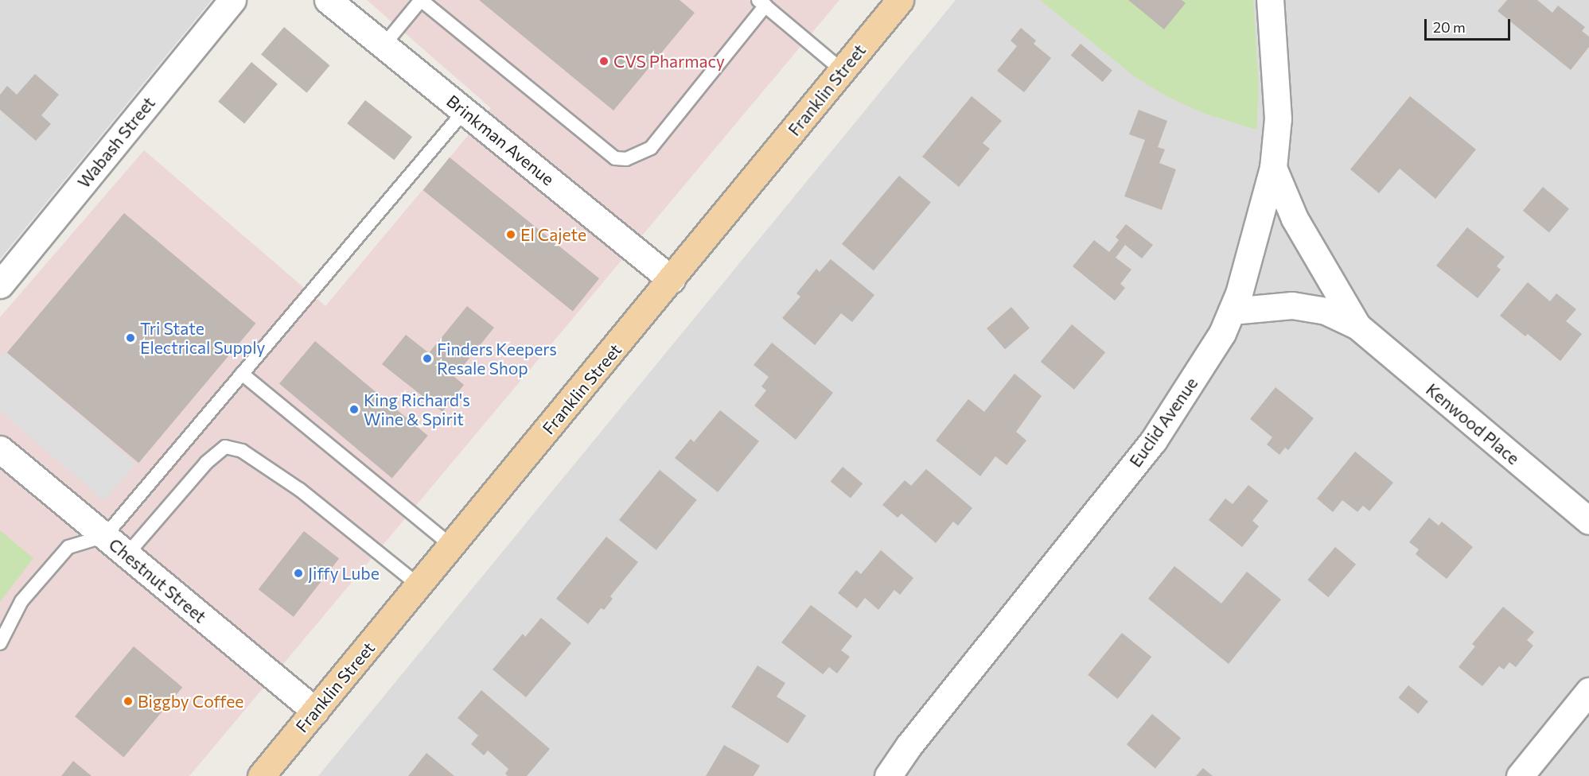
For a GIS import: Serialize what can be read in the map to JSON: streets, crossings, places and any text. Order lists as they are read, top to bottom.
{
  "streets": {
    "main road": ["Franklin Street"],
    "street": [
      "Brinkman Avenue",
      "Wabash Street",
      "Euclid Avenue",
      "Kenwood Place",
      "Chestnut Street"
    ]
  },
  "crossings": [
    ["Franklin Street", "Brinkman Avenue"],
    ["Franklin Street", "Chestnut Street"],
    ["Euclid Avenue", "Kenwood Place"]
  ],
  "places": [
    "CVS Pharmacy",
    "El Cajete",
    "Tri State Electrical Supply",
    "Finders Keepers Resale Shop",
    "King Richard's Wine & Spirit",
    "Jiffy Lube",
    "Biggby Coffee"
  ],
  "scale_bar": "20 m"
}
